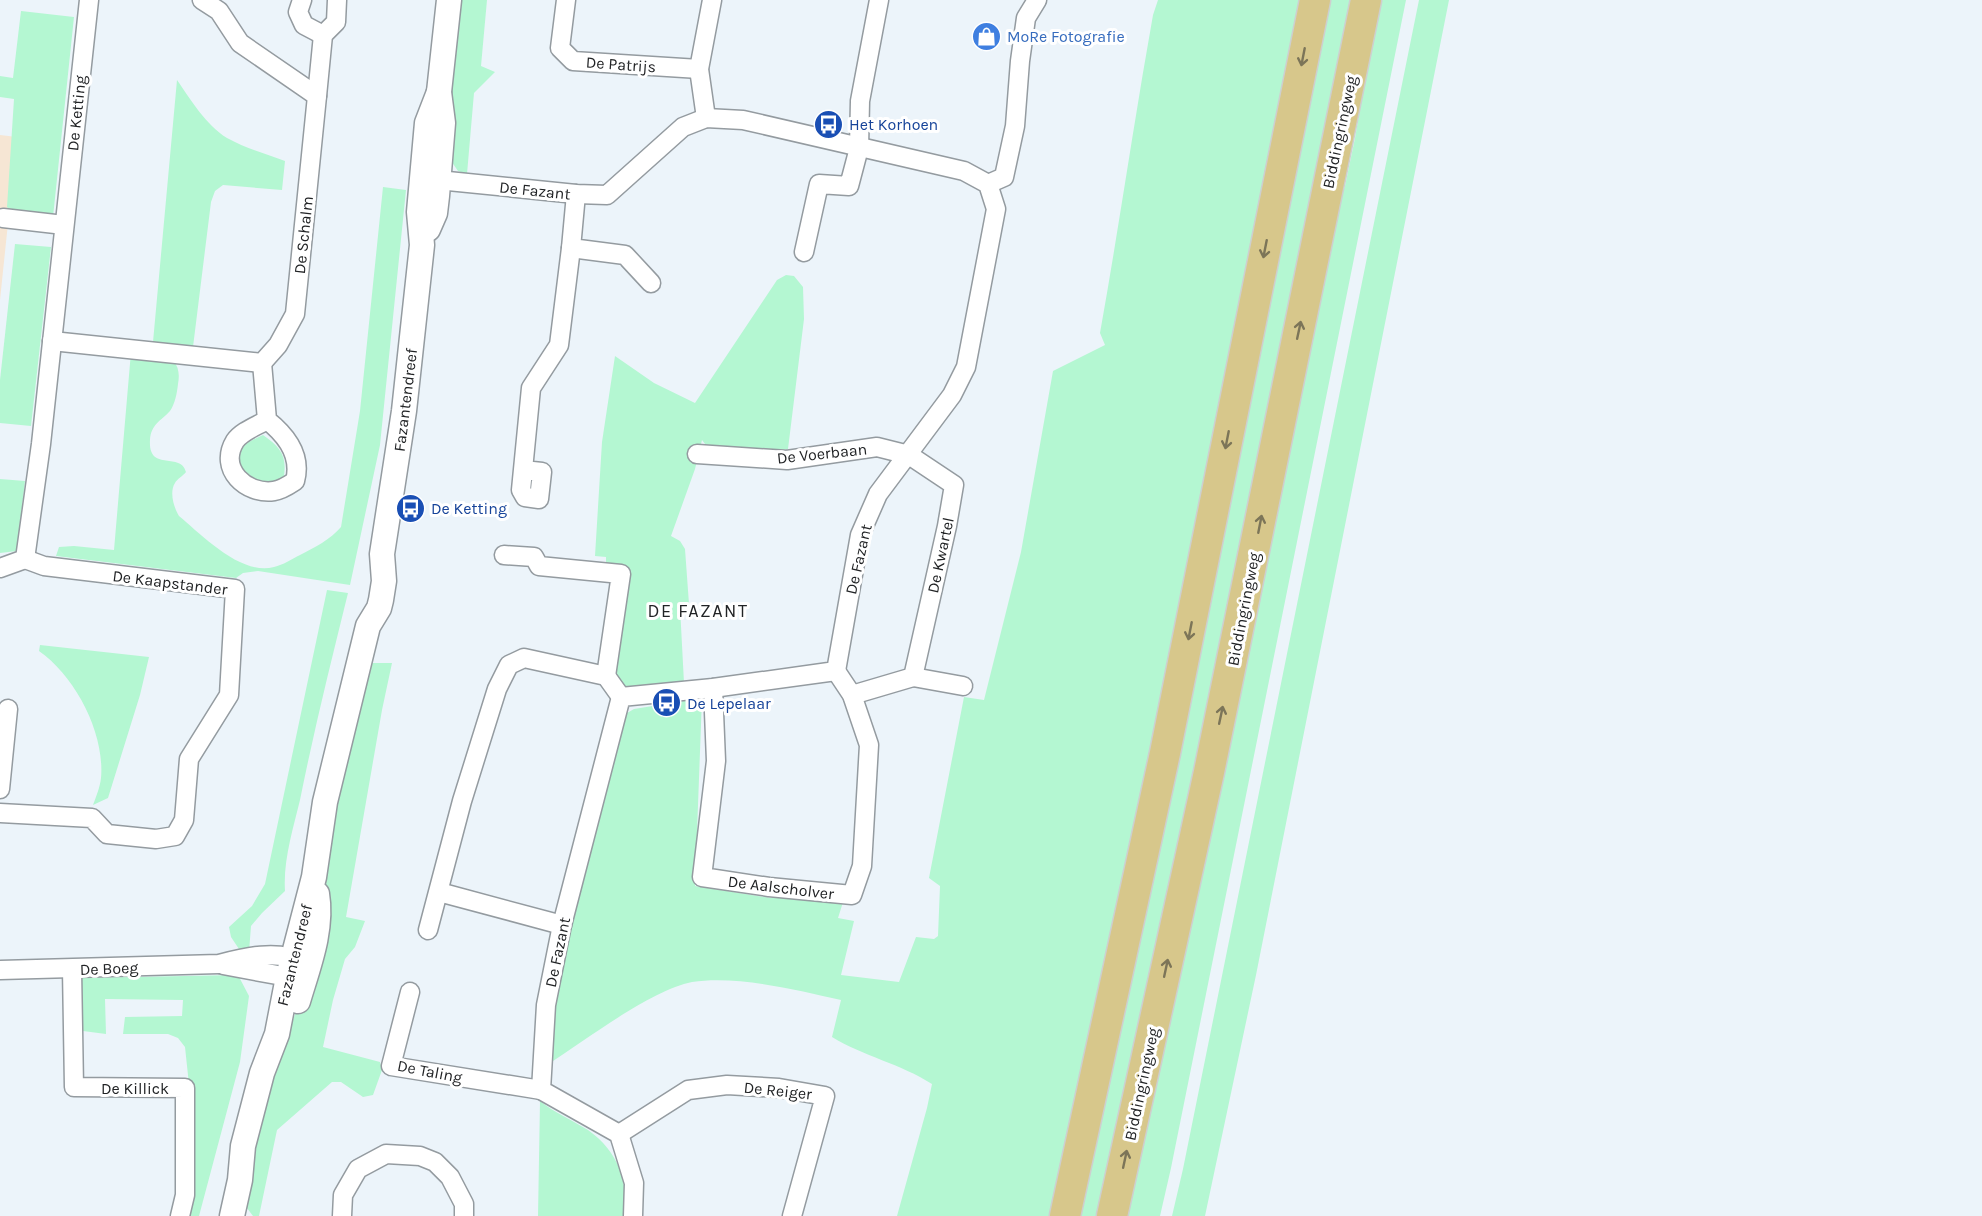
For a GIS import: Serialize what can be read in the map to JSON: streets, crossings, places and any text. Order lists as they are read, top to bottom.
{
  "streets": {
    "main road": ["Biddingringweg"],
    "street": [
      "De Patrijs",
      "De Ketting",
      "De Fazant",
      "De Schalm",
      "Fazantendreef",
      "De Voerbaan",
      "De Kwartel",
      "De Kaapstander",
      "De Aalscholver",
      "De Boeg",
      "De Taling",
      "De Killick",
      "De Reiger"
    ]
  },
  "crossings": [
    ["De Ketting", "De Kaapstander"],
    ["De Fazant", "Fazantendreef"],
    ["De Fazant", "De Voerbaan"],
    ["De Fazant", "De Kwartel"],
    ["De Fazant", "De Aalscholver"],
    ["De Fazant", "De Taling"],
    ["Fazantendreef", "De Boeg"],
    ["De Voerbaan", "De Kwartel"],
    ["De Boeg", "De Killick"]
  ],
  "districts": ["DE FAZANT"],
  "places": {
    "shop": ["MoRe Fotografie"],
    "bus stop": ["Het Korhoen", "De Ketting", "De Lepelaar"]
  }
}
